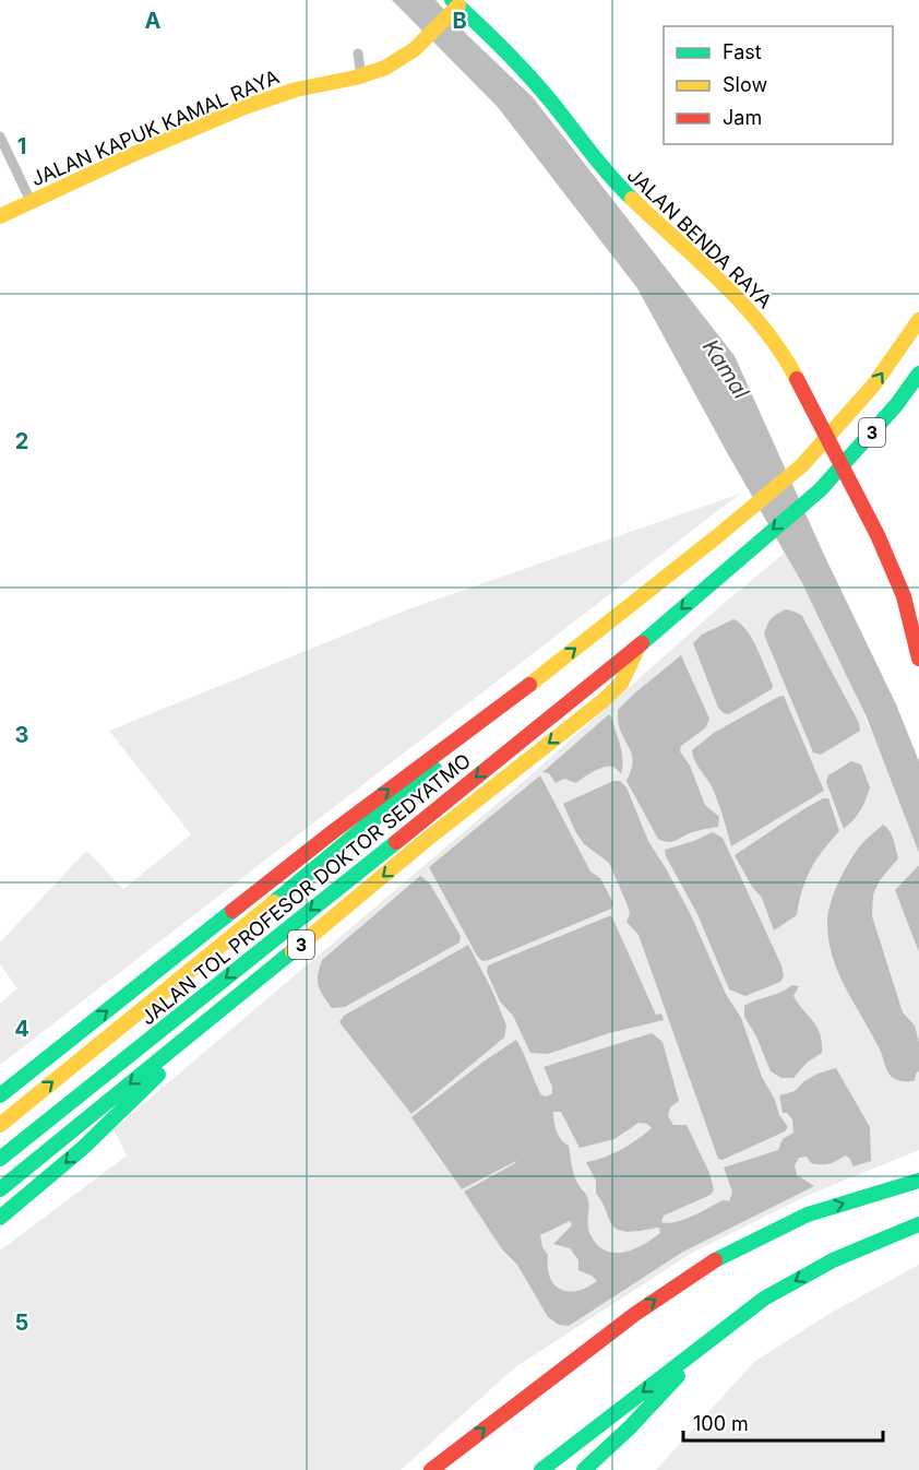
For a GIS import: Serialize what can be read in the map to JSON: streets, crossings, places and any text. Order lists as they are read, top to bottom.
{
  "streets": {
    "main road": [
      "JALAN KAPUK KAMAL RAYA",
      "JALAN BENDA RAYA",
      "3",
      "JALAN TOL PROFESOR DOKTOR SEDYATMO"
    ]
  },
  "crossings": [
    ["JALAN KAPUK KAMAL RAYA", "JALAN BENDA RAYA"]
  ],
  "water": ["Kamal"],
  "legend": ["Fast", "Slow", "Jam"],
  "scale_bar": "100 m",
  "grid": {
    "columns": ["A", "B"],
    "rows": [
      "1",
      "2",
      "3",
      "4",
      "5"
    ]
  }
}
